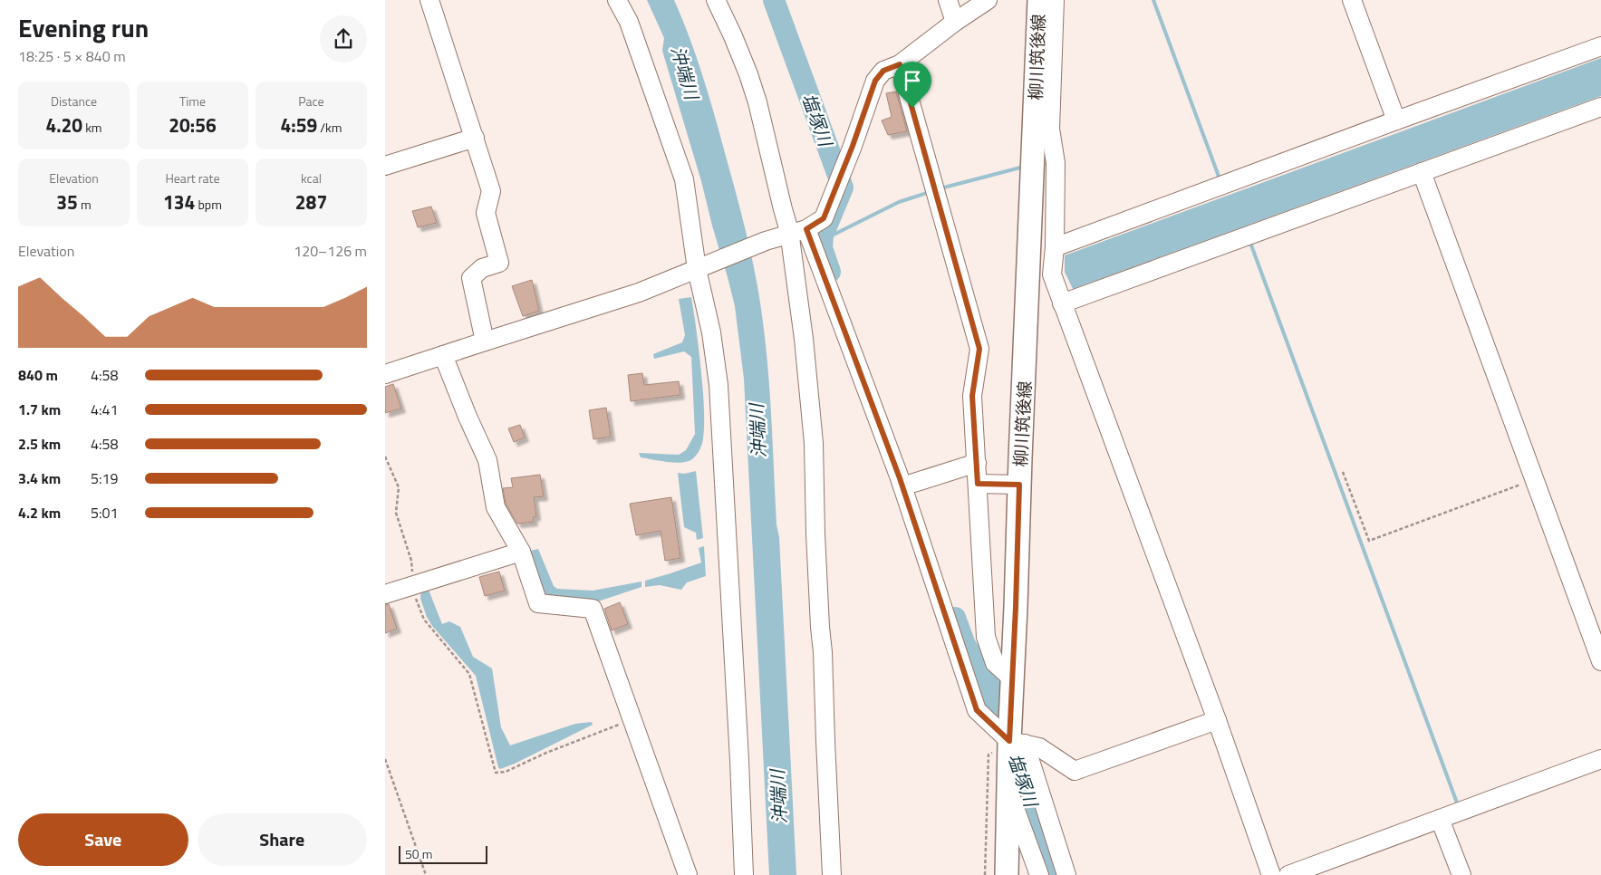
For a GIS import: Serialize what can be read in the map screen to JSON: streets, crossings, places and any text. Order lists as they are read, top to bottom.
{
  "streets": {
    "main road": ["柳川筑後線"]
  },
  "water": ["沖端川", "塩塚川"],
  "scale_bar": "50 m",
  "page": {
    "heading": ["Evening run", "18:25 · 5 × 840 m"],
    "stats": [
      ["Distance", "4.20 km"],
      ["Time", "20:56"],
      ["Pace", "4:59 /km"],
      ["Elevation", "35 m"],
      ["Heart rate", "134 bpm"],
      ["kcal", "287"]
    ],
    "chart": ["Elevation", "120–126 m"],
    "list": [
      {
        "name": "840 m",
        "note": "4:58"
      },
      {
        "name": "1.7 km",
        "note": "4:41"
      },
      {
        "name": "2.5 km",
        "note": "4:58"
      },
      {
        "name": "3.4 km",
        "note": "5:19"
      },
      {
        "name": "4.2 km",
        "note": "5:01"
      }
    ],
    "buttons": ["Save", "Share"],
    "scale": "50 m"
  }
}
